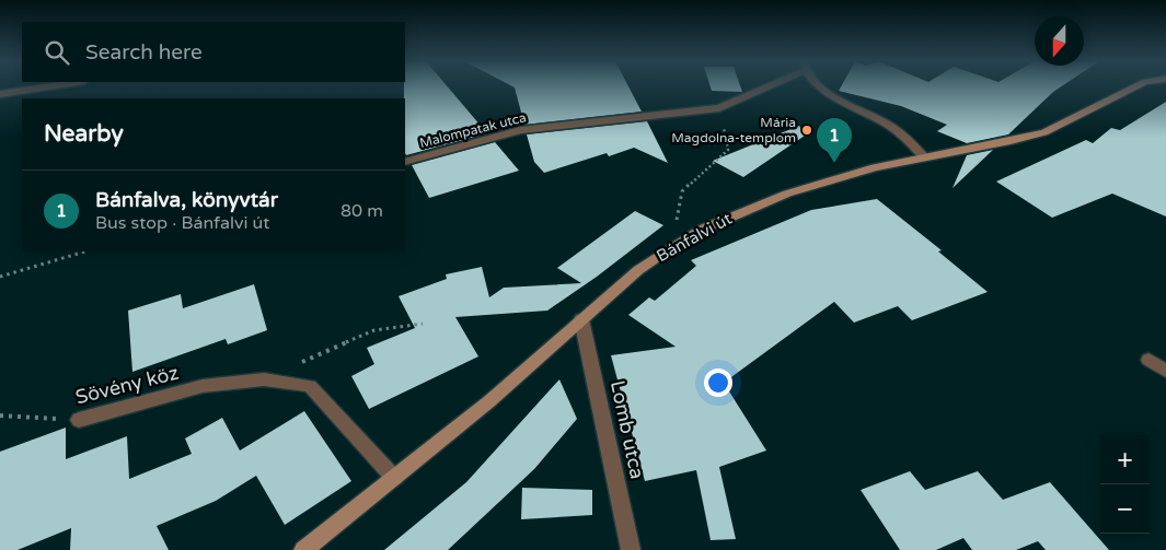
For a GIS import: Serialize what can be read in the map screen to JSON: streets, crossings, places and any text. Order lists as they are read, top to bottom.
{
  "streets": {
    "street": [
      "Malompatak utca",
      "Bánfalvi út",
      "Sövény köz",
      "Lomb utca"
    ]
  },
  "crossings": [
    ["Malompatak utca", "Bánfalvi út"],
    ["Bánfalvi út", "Sövény köz"],
    ["Bánfalvi út", "Lomb utca"]
  ],
  "places": ["Mária Magdolna-templom"],
  "north": "bottom",
  "page": {
    "search": "Search here",
    "heading": "Nearby",
    "pins": "1",
    "list": [
      {
        "mark": "1",
        "name": "Bánfalva, könyvtár",
        "note": "Bus stop · Bánfalvi út",
        "value": "80 m"
      }
    ],
    "map_buttons": ["+", "−"]
  }
}
